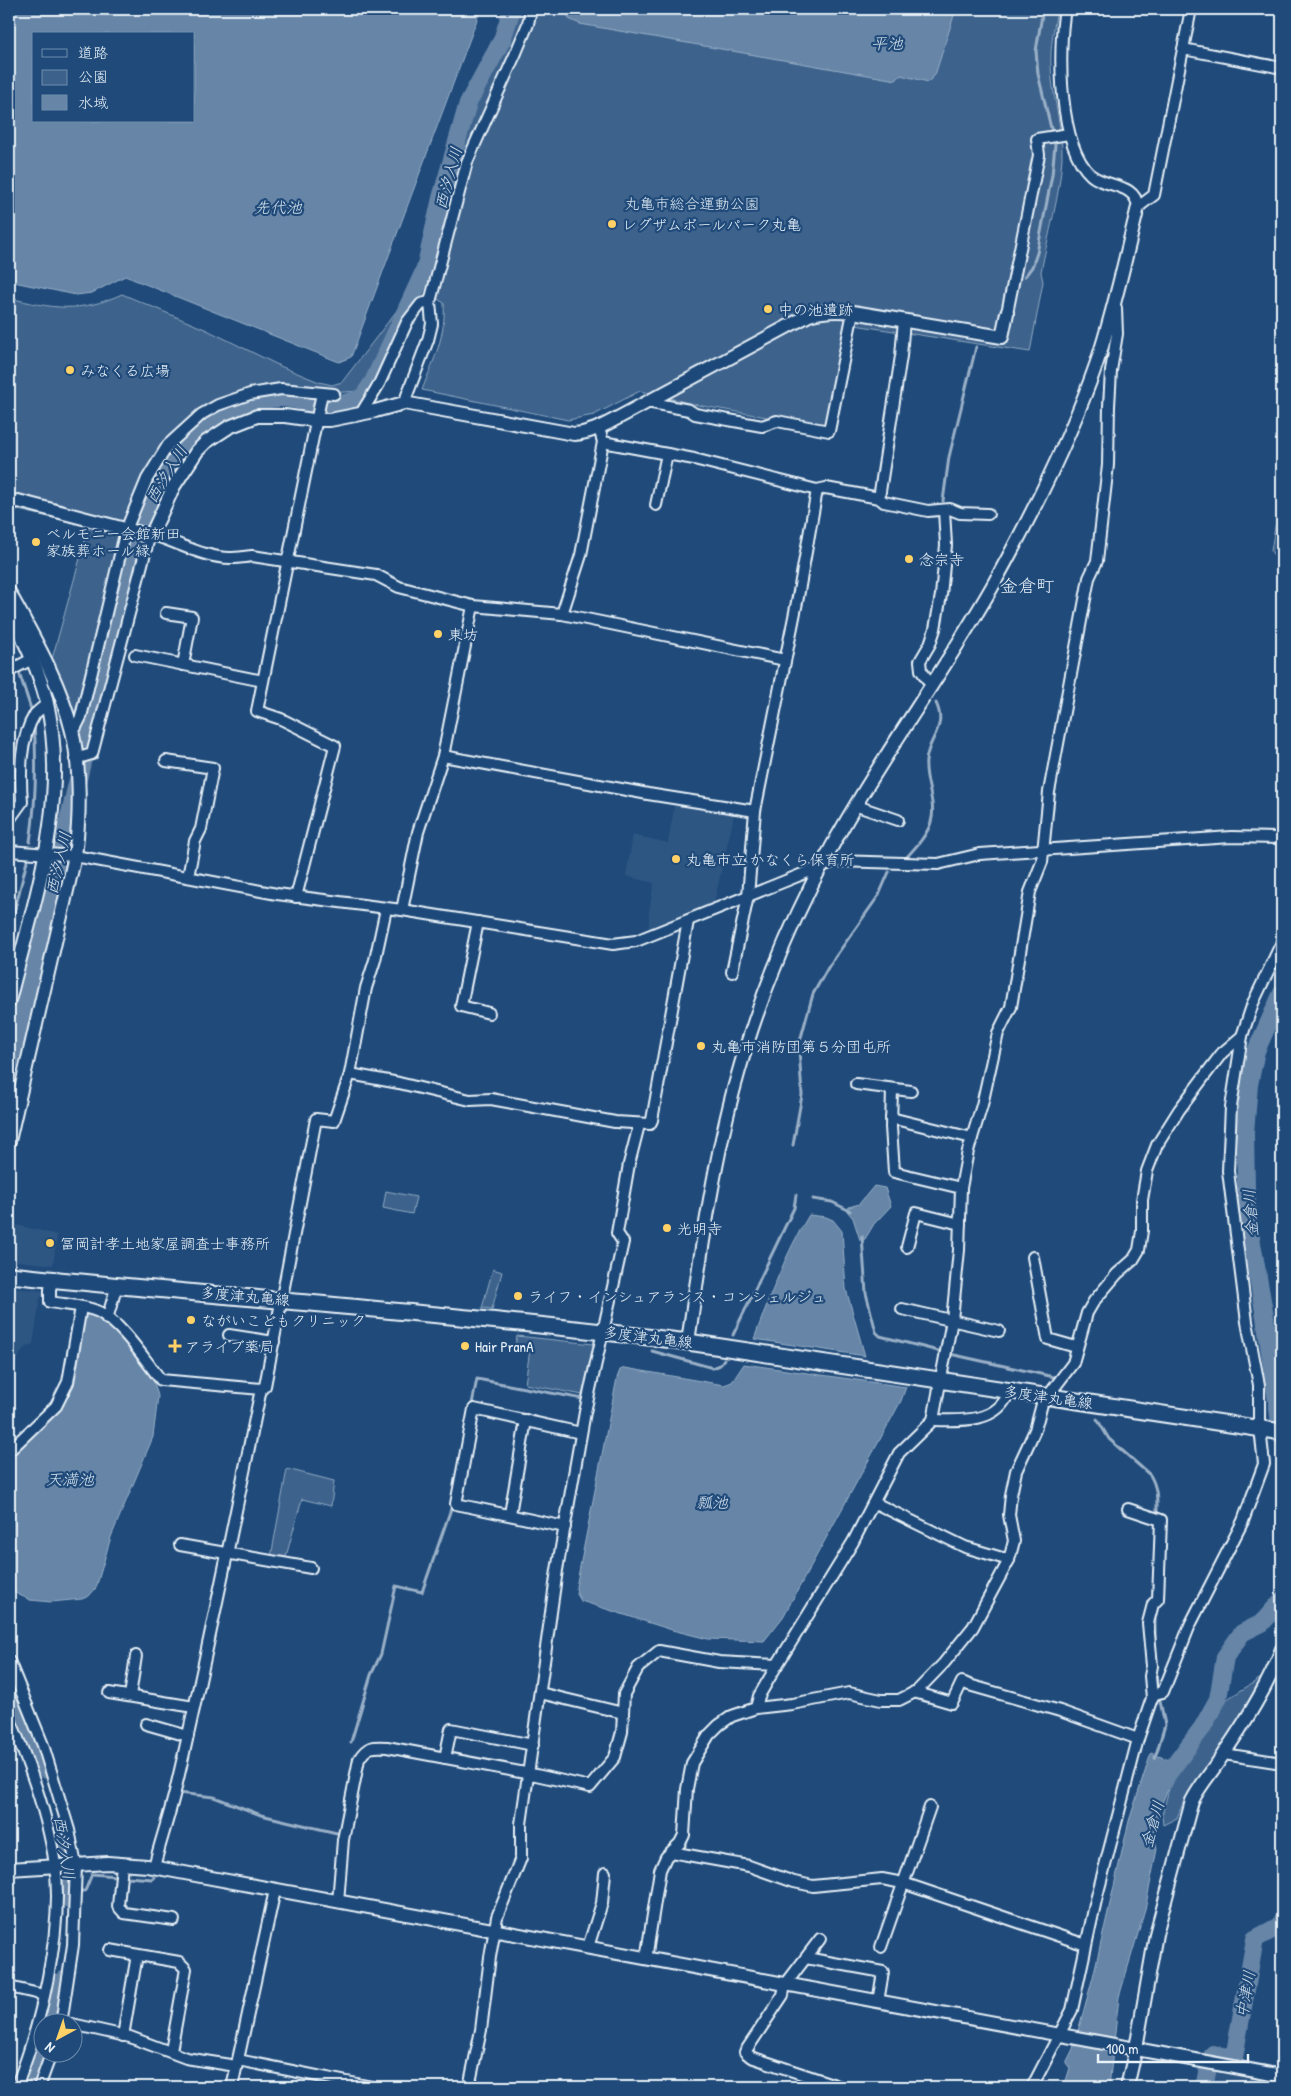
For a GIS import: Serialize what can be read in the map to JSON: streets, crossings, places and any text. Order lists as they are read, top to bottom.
{
  "streets": {
    "main road": ["多度津丸亀線"]
  },
  "districts": ["金倉町"],
  "water": [
    "平池",
    "西汐入川",
    "先代池",
    "金倉川",
    "天満池",
    "瓢池",
    "中津川"
  ],
  "parks": ["丸亀市総合運動公園"],
  "places": {
    "other": [
      "レグザムボールパーク丸亀",
      "中の池遺跡",
      "みなくる広場",
      "ベルモニー会館新田 家族葬ホール縁",
      "念宗寺",
      "東坊",
      "丸亀市立 かなくら保育所",
      "丸亀市消防団第５分団屯所",
      "光明寺",
      "冨岡計孝土地家屋調査士事務所",
      "ライフ・インシュアランス・コンシェルジュ",
      "ながいこどもクリニック",
      "Hair PranA"
    ],
    "health": ["アライブ薬局"]
  },
  "legend": ["道路", "公園", "水域"],
  "scale_bar": "100 m",
  "north": "bottom left"
}
